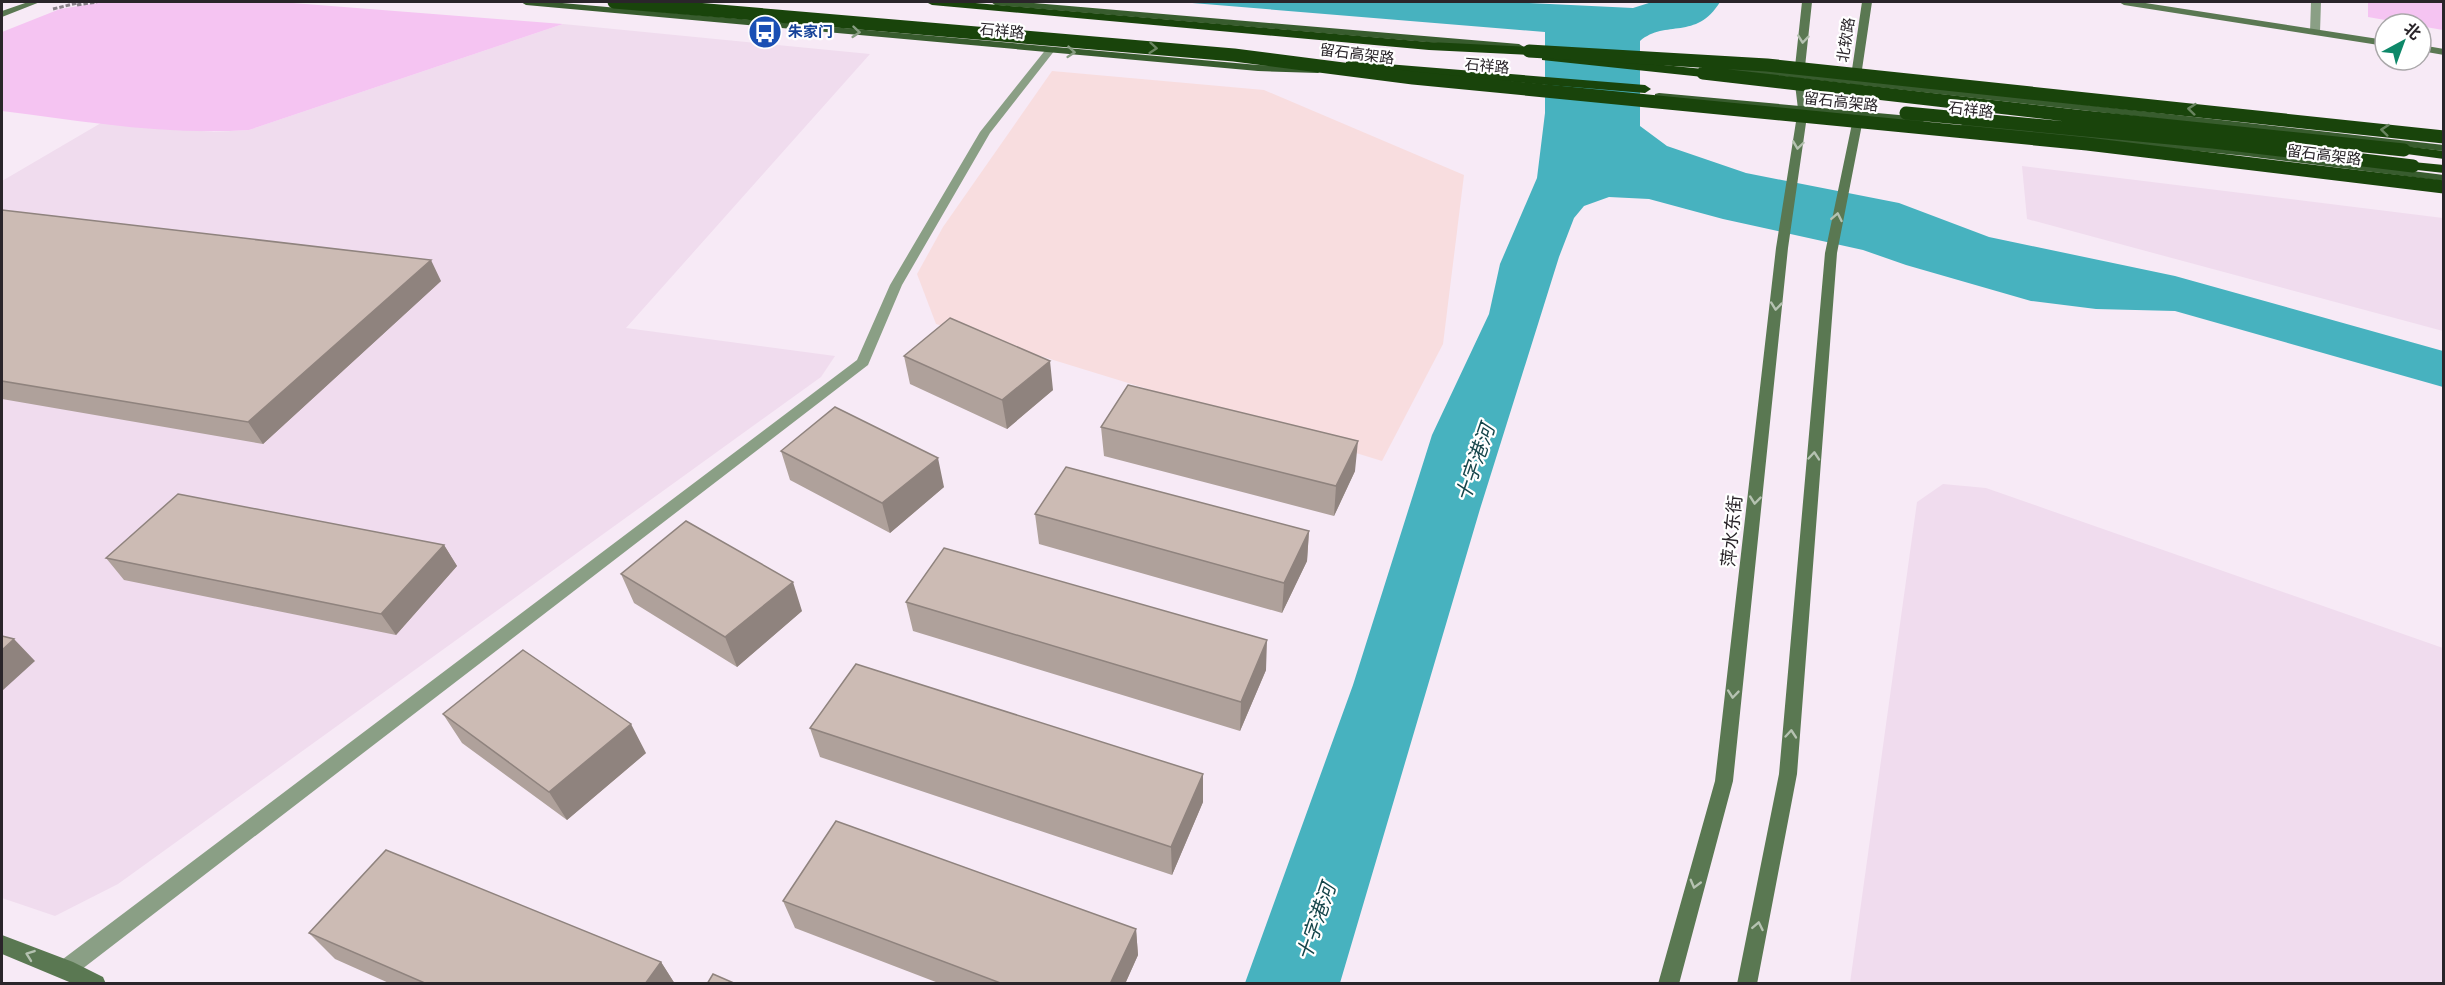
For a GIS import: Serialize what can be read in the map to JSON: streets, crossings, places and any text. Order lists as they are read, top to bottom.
{
  "streets": {
    "highway": ["留石高架路"],
    "main road": ["石祥路", "北软路", "萍水东街"]
  },
  "crossings": [
    ["石祥路", "北软路"],
    ["石祥路", "留石高架路"],
    ["石祥路", "萍水东街"]
  ],
  "water": ["十字港河"],
  "places": {
    "bus stop": ["朱家门"]
  },
  "north": "top right"
}
